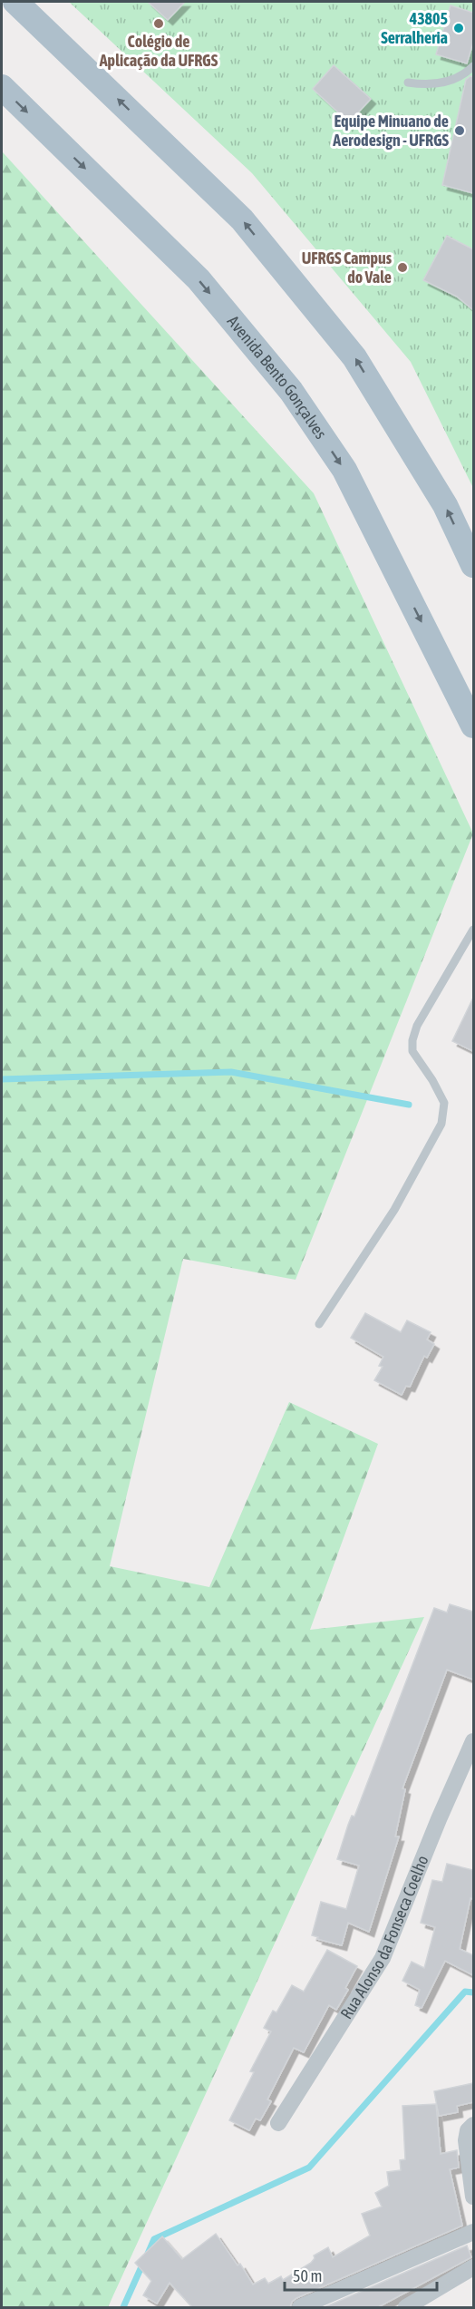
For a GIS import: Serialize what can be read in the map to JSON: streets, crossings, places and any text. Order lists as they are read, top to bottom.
{
  "streets": {
    "main road": ["Avenida Bento Gonçalves"],
    "street": ["Rua Alonso da Fonseca Coelho"]
  },
  "places": [
    "Colégio de Aplicação da UFRGS",
    "43805 Serralheria",
    "Equipe Minuano de Aerodesign - UFRGS",
    "UFRGS Campus do Vale"
  ],
  "scale_bar": "50 m"
}
